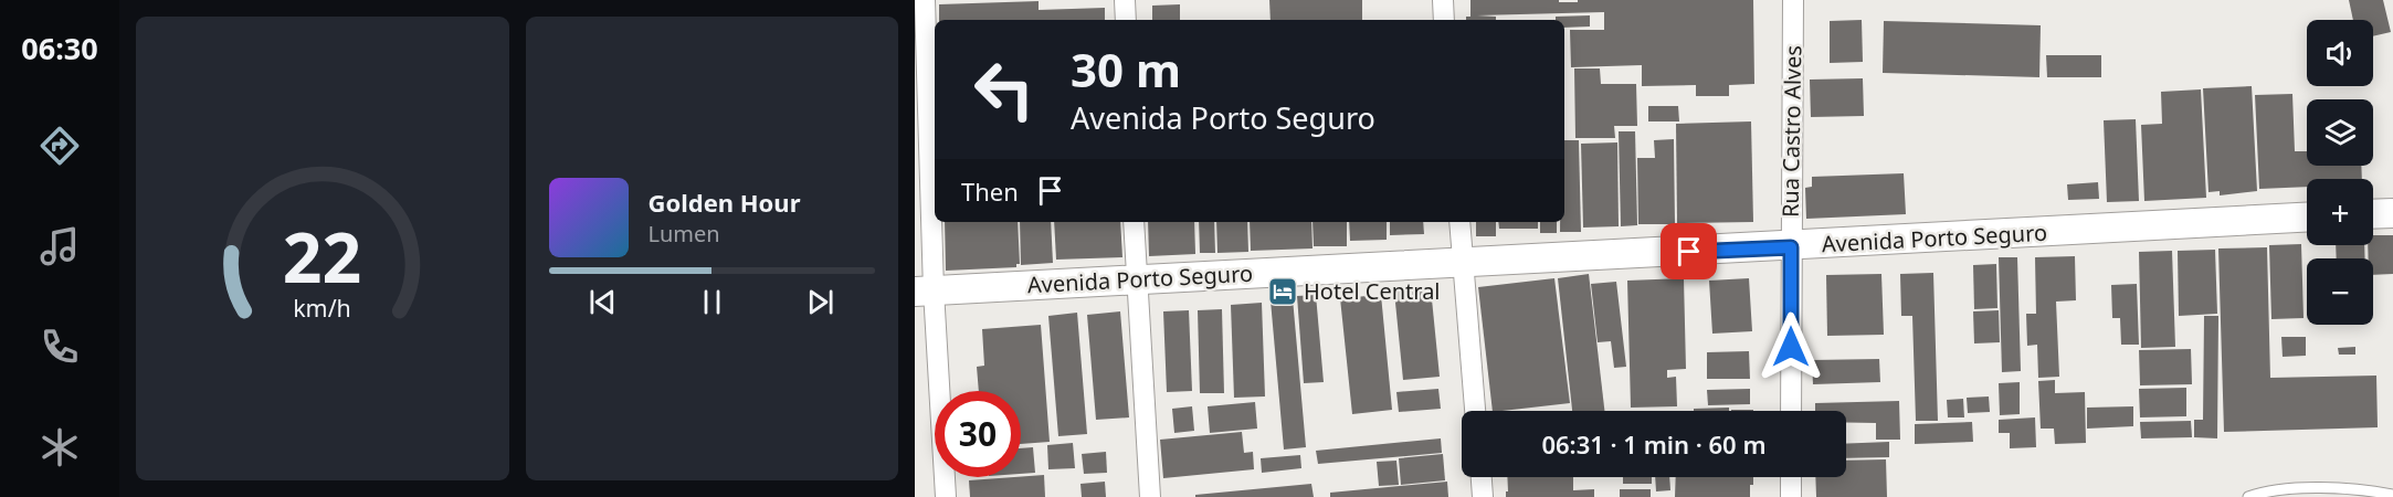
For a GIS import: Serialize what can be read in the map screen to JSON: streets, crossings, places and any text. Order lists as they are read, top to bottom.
{
  "streets": {
    "main road": ["Avenida Porto Seguro"],
    "street": ["Rua Castro Alves"]
  },
  "crossings": [
    ["Rua Castro Alves", "Avenida Porto Seguro"]
  ],
  "places": {
    "hotel": ["Hotel Central"]
  },
  "page": {
    "tabs": "06:30",
    "map_buttons": ["+", "−"],
    "turn": ["30 m", "Avenida Porto Seguro"],
    "then": "Then",
    "song": ["Golden Hour", "Lumen"],
    "limit": "30",
    "trip": "06:31 · 1 min · 60 m",
    "gauge": ["22", "km/h"]
  }
}
